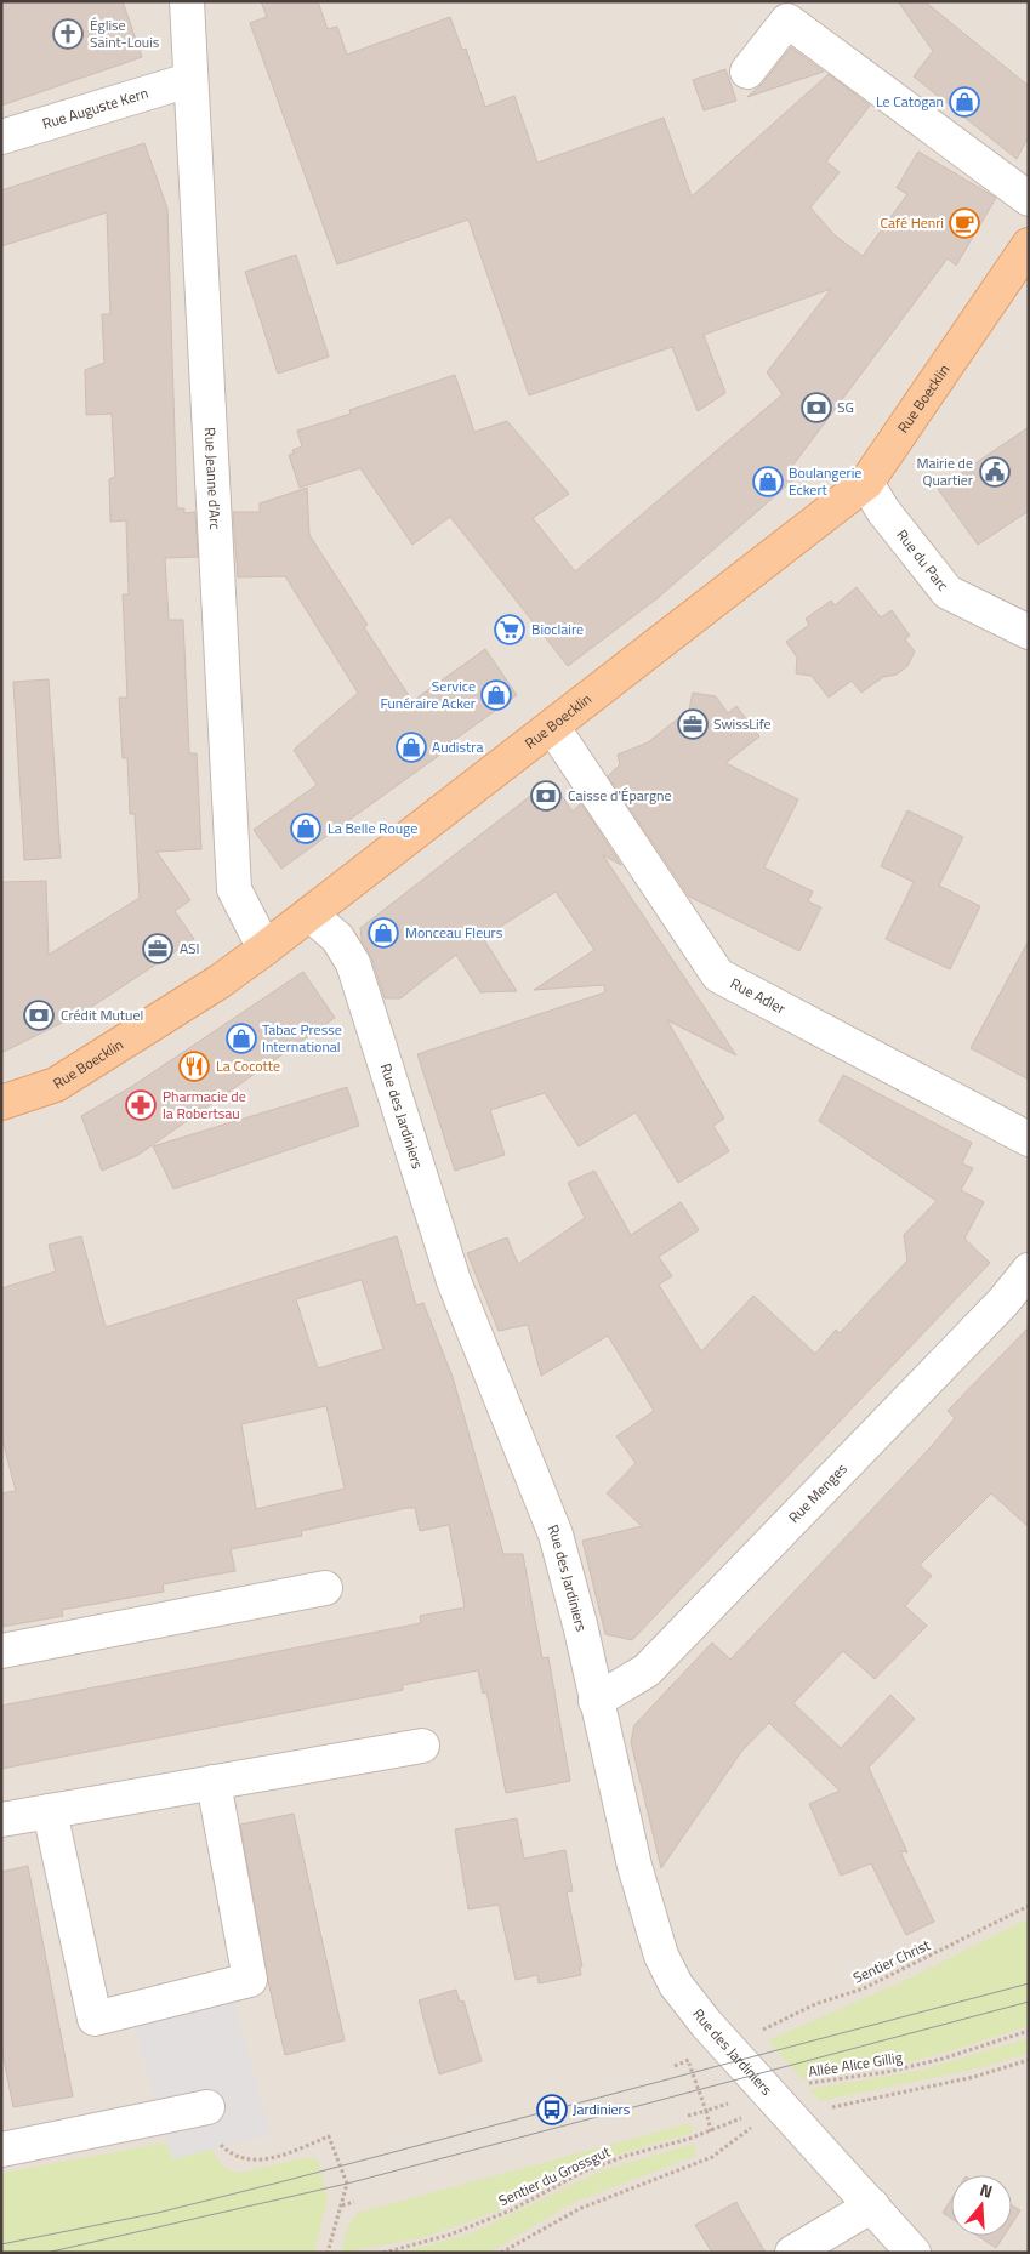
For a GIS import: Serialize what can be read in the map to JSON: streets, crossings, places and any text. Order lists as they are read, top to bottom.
{
  "streets": {
    "main road": ["Rue Boecklin"],
    "street": [
      "Rue Auguste Kern",
      "Rue Jeanne d'Arc",
      "Rue du Parc",
      "Rue Adler",
      "Rue des Jardiniers",
      "Rue Menges"
    ],
    "path": ["Sentier Christ", "Allée Alice Gillig", "Sentier du Grossgut"]
  },
  "crossings": [
    ["Rue Auguste Kern", "Rue Jeanne d'Arc"],
    ["Rue Boecklin", "Rue Jeanne d'Arc"],
    ["Rue Boecklin", "Rue du Parc"],
    ["Rue Boecklin", "Rue Adler"],
    ["Rue Boecklin", "Rue des Jardiniers"],
    ["Rue des Jardiniers", "Rue Menges"],
    ["Rue des Jardiniers", "Sentier Christ"],
    ["Rue des Jardiniers", "Allée Alice Gillig"],
    ["Rue des Jardiniers", "Sentier du Grossgut"],
    ["Allée Alice Gillig", "Sentier du Grossgut"]
  ],
  "places": {
    "church": ["Église Saint-Louis"],
    "shop": [
      "Le Catogan",
      "Boulangerie Eckert",
      "Service Funéraire Acker",
      "Audistra",
      "La Belle Rouge",
      "Monceau Fleurs",
      "Tabac Presse International"
    ],
    "cafe": ["Café Henri"],
    "bank": ["SG", "Caisse d'Épargne", "Crédit Mutuel"],
    "public building": ["Mairie de Quartier"],
    "supermarket": ["Bioclaire"],
    "office": ["SwissLife", "ASI"],
    "restaurant": ["La Cocotte"],
    "pharmacy": ["Pharmacie de la Robertsau"],
    "bus stop": ["Jardiniers"]
  },
  "north": "top"
}
